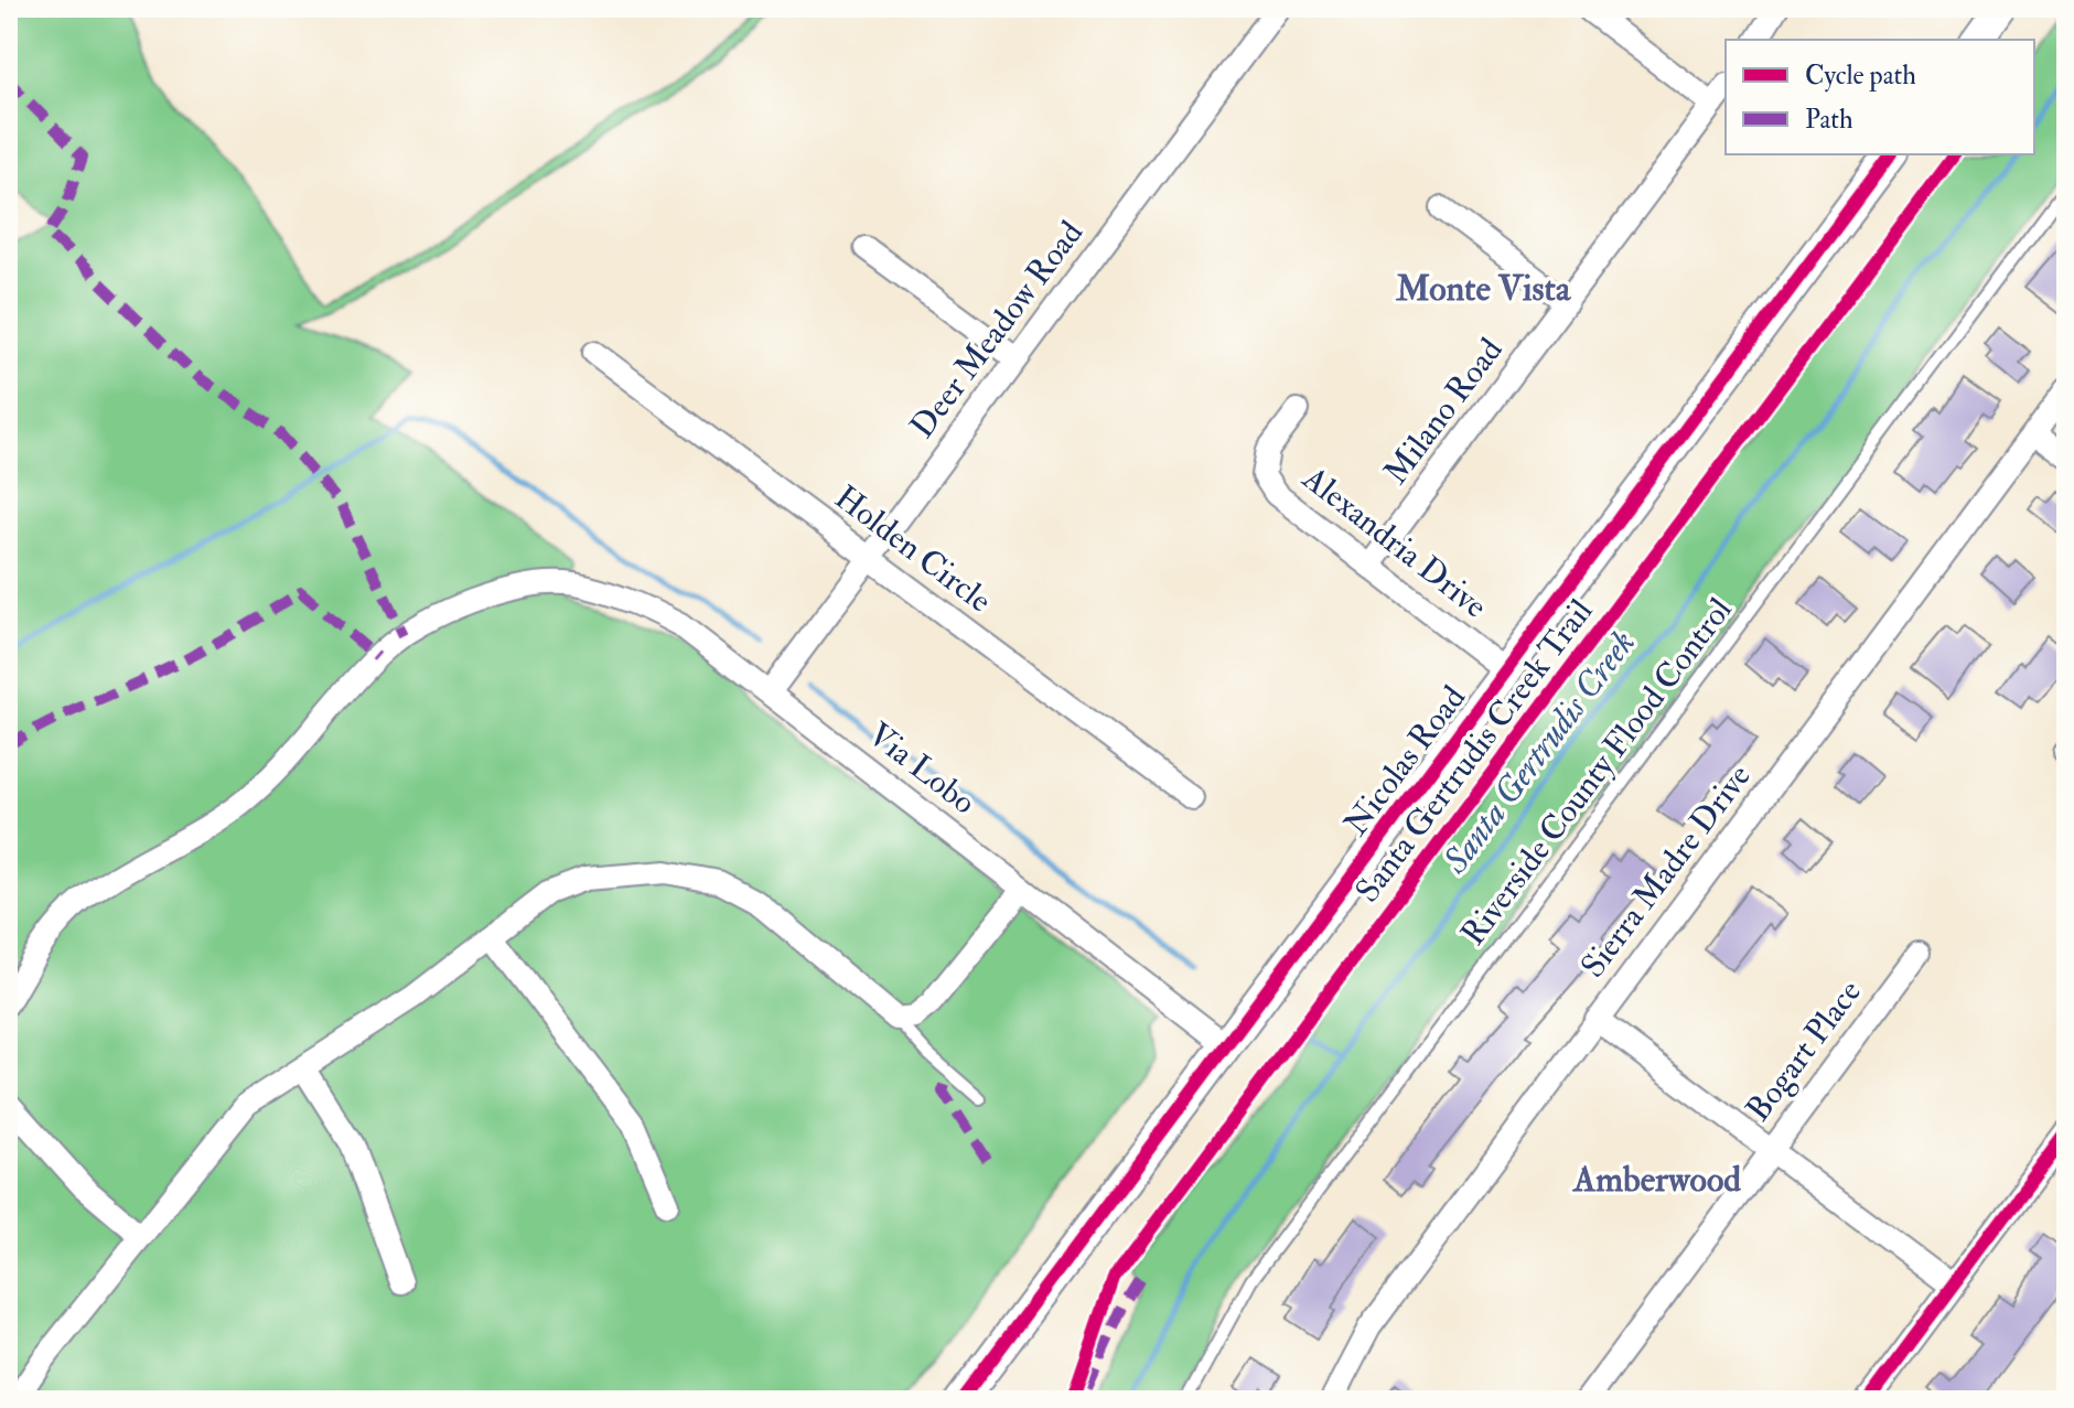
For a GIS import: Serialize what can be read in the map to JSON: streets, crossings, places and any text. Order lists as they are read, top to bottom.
{
  "streets": {
    "main road": ["Nicolas Road"],
    "street": [
      "Deer Meadow Road",
      "Milano Road",
      "Alexandria Drive",
      "Holden Circle",
      "Via Lobo",
      "Sierra Madre Drive",
      "Bogart Place"
    ],
    "lane": ["Riverside County Flood Control"],
    "cycle path": ["Santa Gertrudis Creek Trail"]
  },
  "crossings": [
    ["Deer Meadow Road", "Holden Circle"],
    ["Deer Meadow Road", "Via Lobo"],
    ["Milano Road", "Alexandria Drive"],
    ["Alexandria Drive", "Nicolas Road"],
    ["Nicolas Road", "Via Lobo"]
  ],
  "districts": ["Monte Vista", "Amberwood"],
  "water": ["Santa Gertrudis Creek"],
  "legend": ["Cycle path", "Path"]
}
